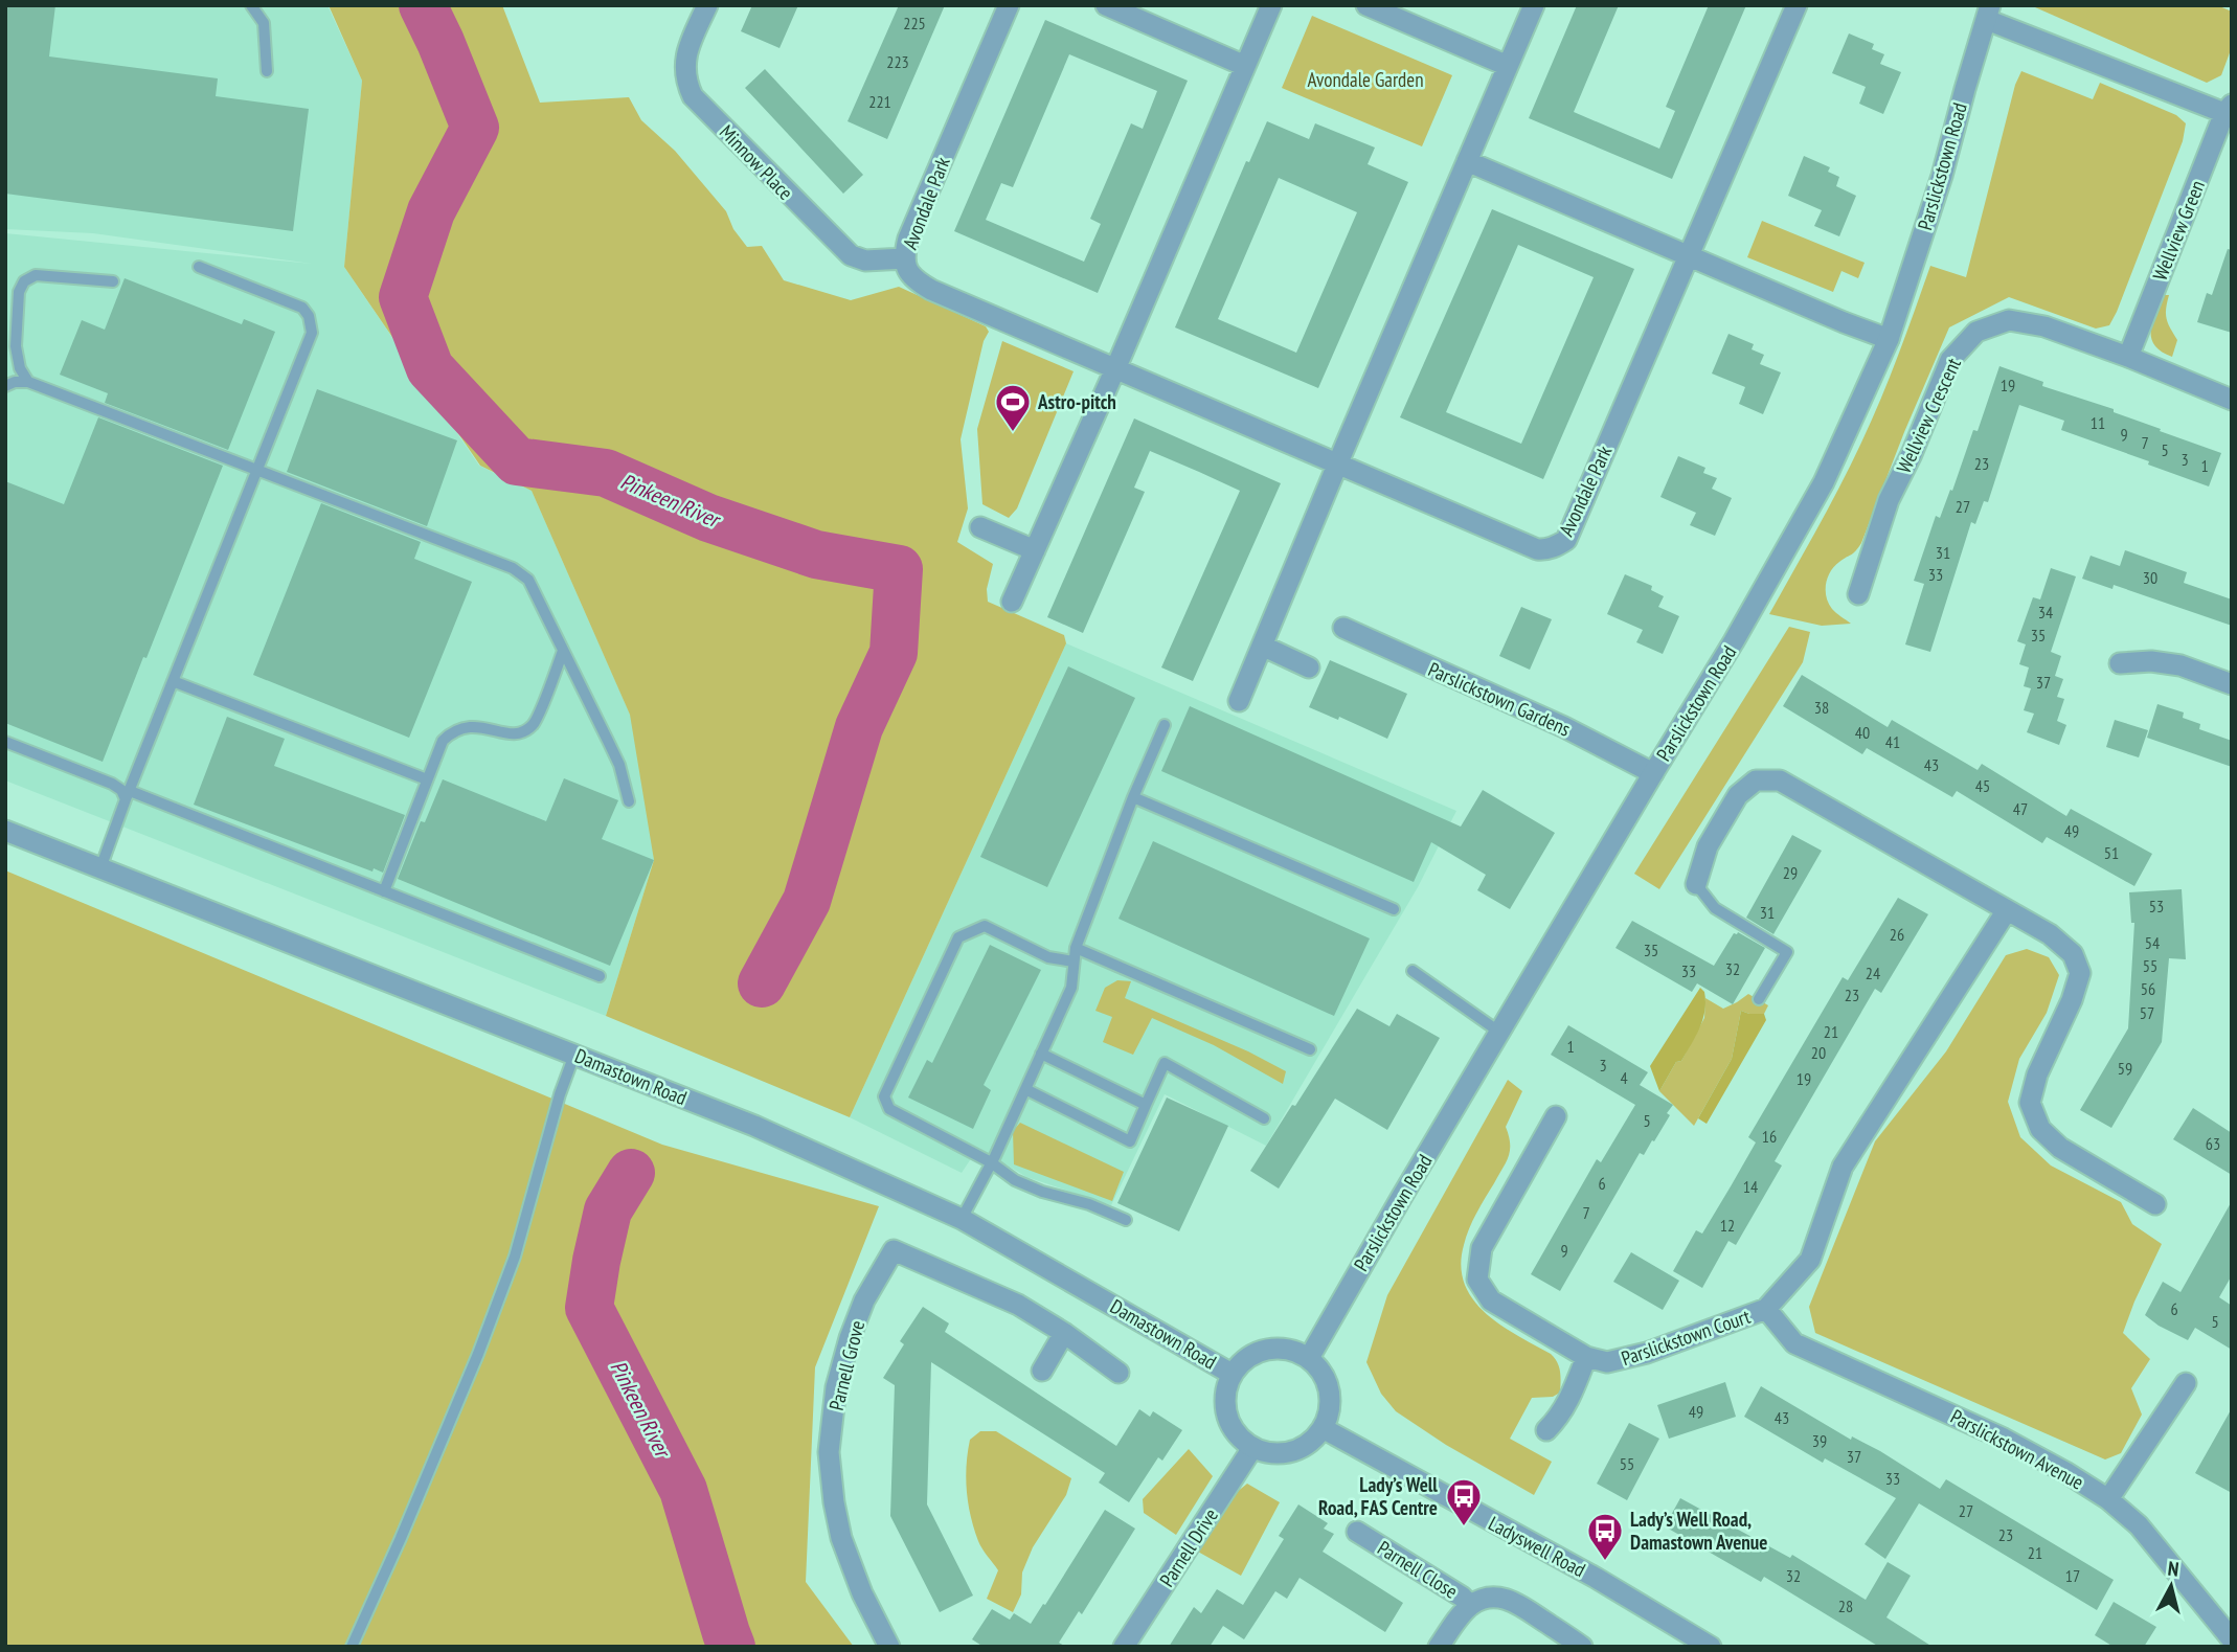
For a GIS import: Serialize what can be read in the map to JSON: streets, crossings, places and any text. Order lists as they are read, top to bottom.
{
  "streets": {
    "street": [
      "Minnow Place",
      "Parslickstown Road",
      "Avondale Park",
      "Wellview Green",
      "Wellview Crescent",
      "Parslickstown Gardens",
      "Damastown Road",
      "Parslickstown Court",
      "Parnell Grove",
      "Parslickstown Avenue",
      "Ladyswell Road",
      "Parnell Drive",
      "Parnell Close"
    ]
  },
  "crossings": [
    ["Minnow Place", "Avondale Park"],
    ["Parslickstown Road", "Parslickstown Gardens"],
    ["Parslickstown Road", "Damastown Road"],
    ["Parslickstown Road", "Ladyswell Road"],
    ["Parslickstown Road", "Parnell Drive"],
    ["Wellview Green", "Wellview Crescent"],
    ["Damastown Road", "Ladyswell Road"],
    ["Damastown Road", "Parnell Drive"],
    ["Parslickstown Court", "Parslickstown Avenue"],
    ["Ladyswell Road", "Parnell Drive"]
  ],
  "water": ["Pinkeen River"],
  "parks": ["Avondale Garden"],
  "places": {
    "sports": ["Astro-pitch"],
    "bus stop": ["Lady’s Well Road, FAS Centre", "Lady’s Well Road, Damastown Avenue"]
  },
  "house_numbers": [
    "225",
    "223",
    "221",
    "19",
    "11",
    "9",
    "7",
    "5",
    "3",
    "23",
    "1",
    "27",
    "31",
    "33",
    "30",
    "34",
    "35",
    "37",
    "38",
    "40",
    "41",
    "43",
    "45",
    "47",
    "49",
    "51",
    "29",
    "53",
    "31",
    "26",
    "54",
    "35",
    "55",
    "32",
    "33",
    "24",
    "56",
    "23",
    "57",
    "21",
    "1",
    "20",
    "3",
    "59",
    "4",
    "19",
    "5",
    "16",
    "63",
    "6",
    "14",
    "7",
    "12",
    "9",
    "6",
    "5",
    "49",
    "43",
    "39",
    "37",
    "55",
    "33",
    "27",
    "23",
    "21",
    "32",
    "17",
    "28"
  ],
  "north": "top"
}
